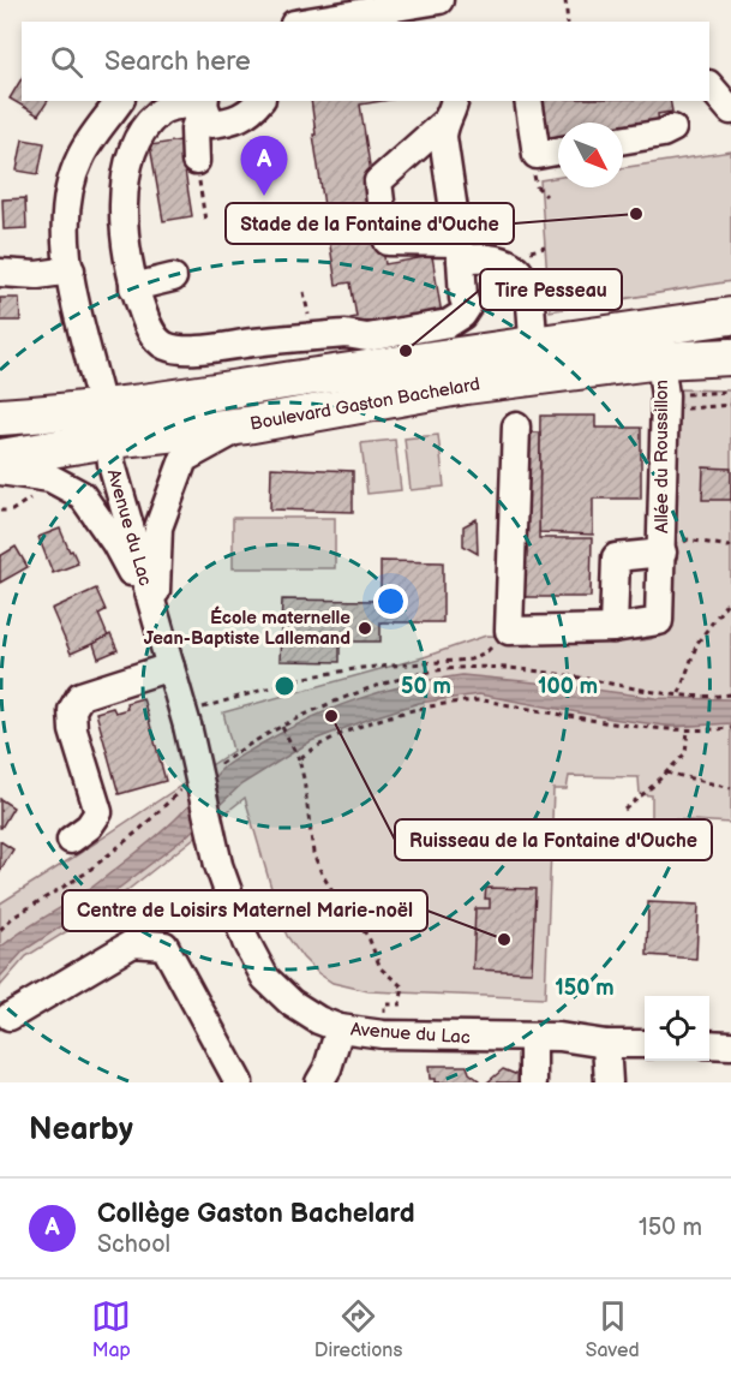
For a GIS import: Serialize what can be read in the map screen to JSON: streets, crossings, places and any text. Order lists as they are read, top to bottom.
{
  "streets": {
    "main road": ["Boulevard Gaston Bachelard"],
    "street": ["Allée du Roussillon", "Avenue du Lac"]
  },
  "crossings": [
    ["Boulevard Gaston Bachelard", "Allée du Roussillon"],
    ["Boulevard Gaston Bachelard", "Avenue du Lac"]
  ],
  "places": [
    "Stade de la Fontaine d'Ouche",
    "Tire Pesseau",
    "École maternelle Jean-Baptiste Lallemand",
    "Ruisseau de la Fontaine d'Ouche",
    "Centre de Loisirs Maternel Marie-noël"
  ],
  "north": "bottom right",
  "page": {
    "search": "Search here",
    "pins": "A",
    "heading": "Nearby",
    "list": [
      {
        "mark": "A",
        "name": "Collège Gaston Bachelard",
        "note": "School",
        "value": "150 m"
      }
    ],
    "nav": ["Map", "Directions", "Saved"]
  },
  "rings": ["50 m", "100 m", "150 m"]
}
